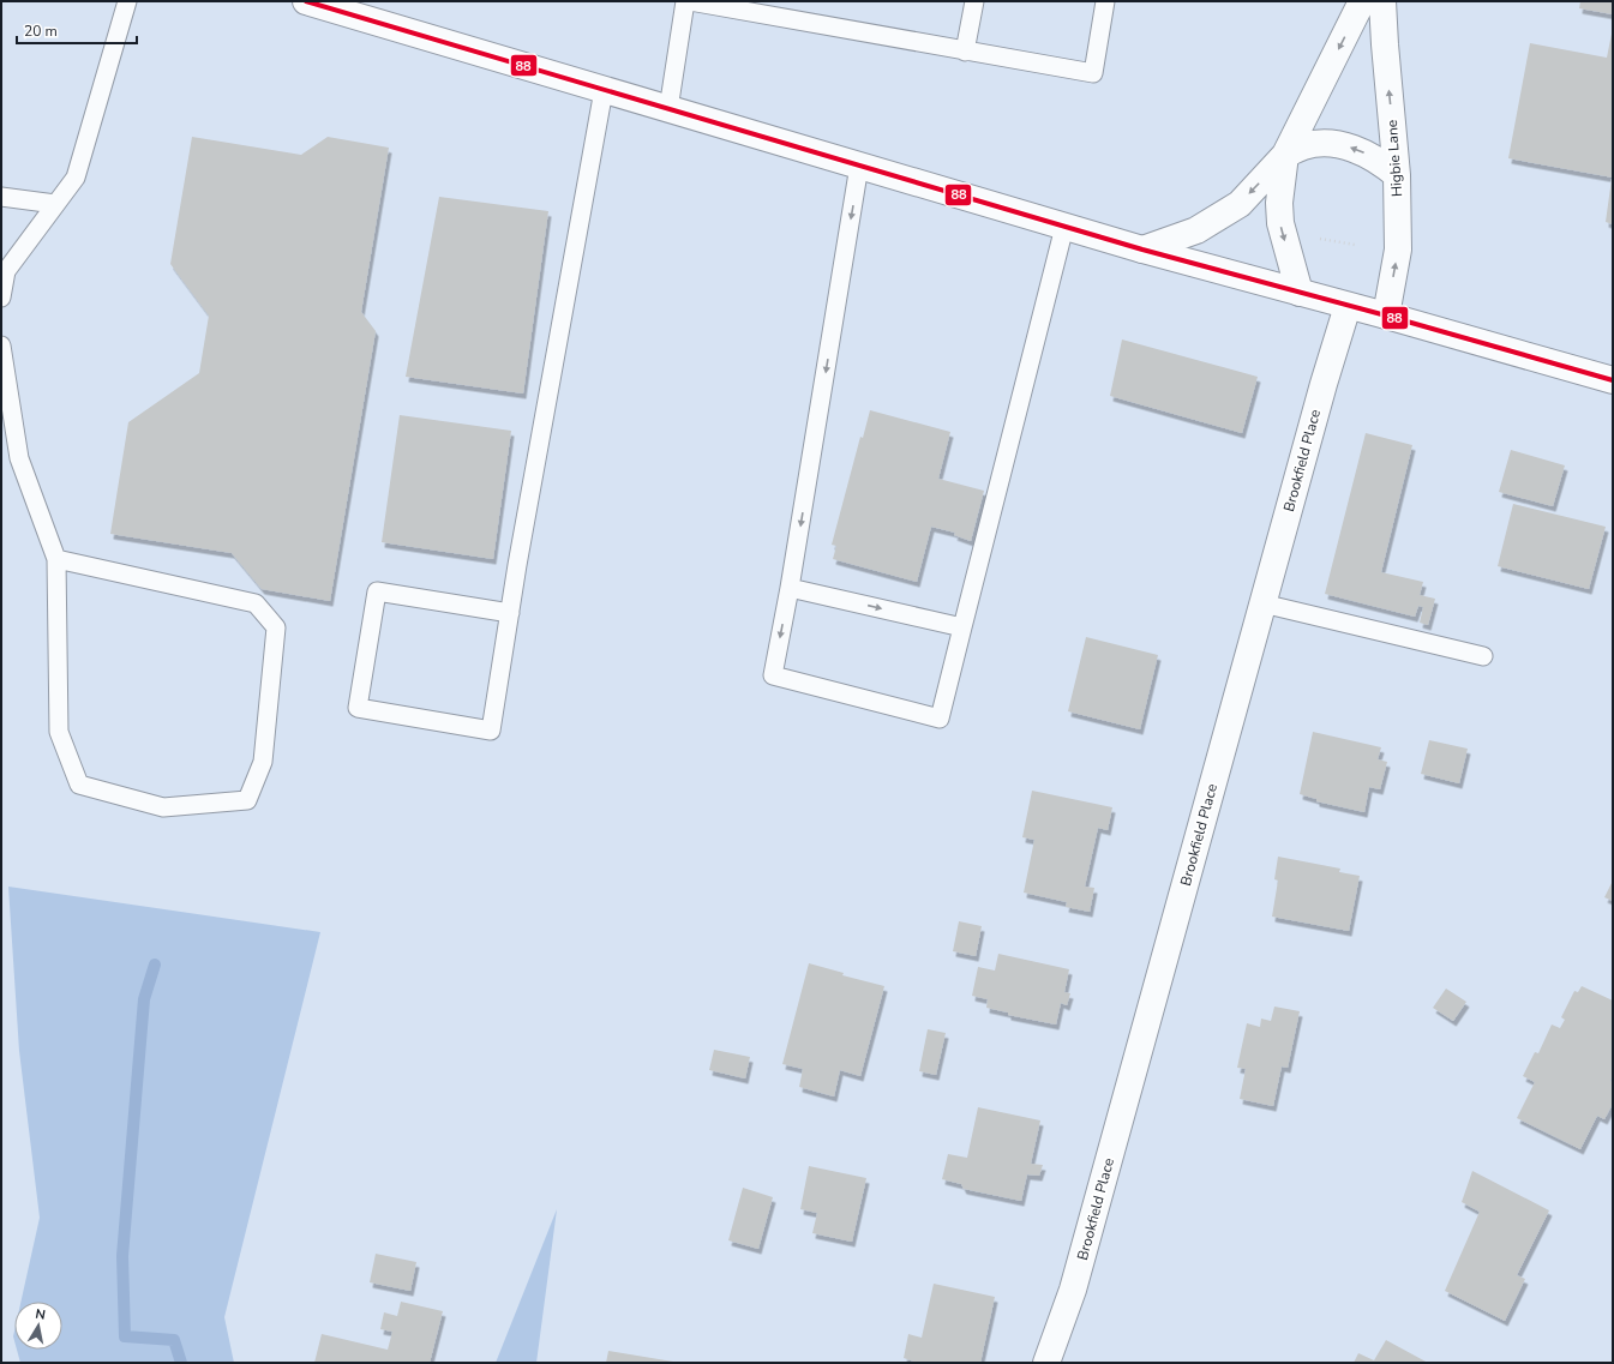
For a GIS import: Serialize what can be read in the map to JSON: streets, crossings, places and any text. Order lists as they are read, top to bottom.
{
  "streets": {
    "main road": ["Higbie Lane", "Brookfield Place"]
  },
  "lines": ["transit line 88"],
  "scale_bar": "20 m",
  "north": "top"
}
